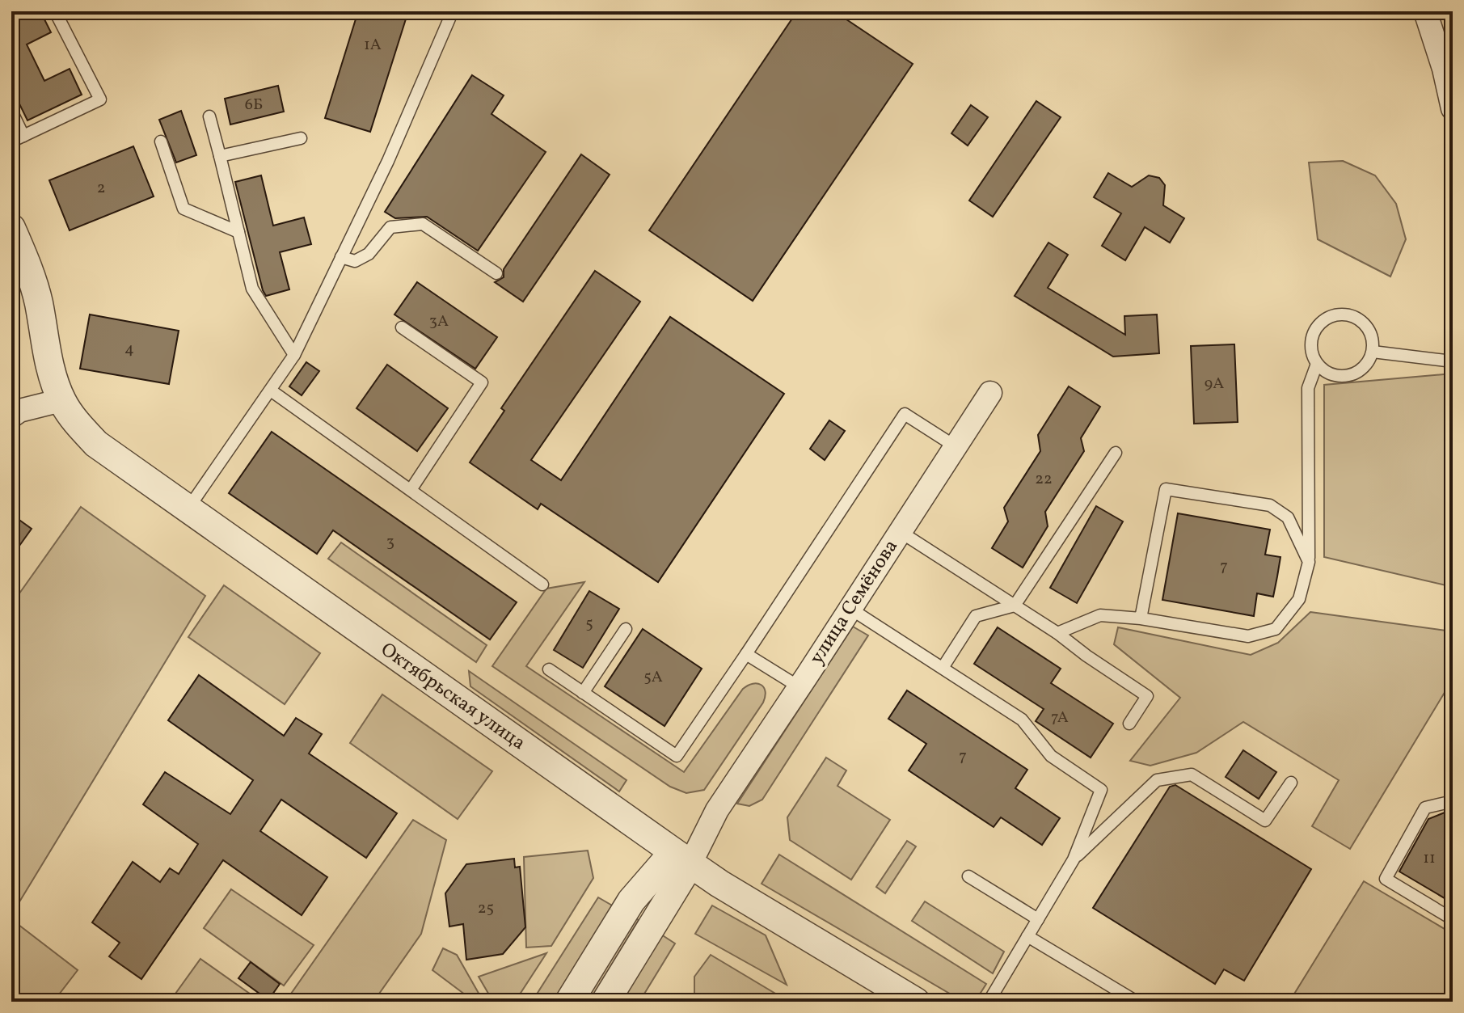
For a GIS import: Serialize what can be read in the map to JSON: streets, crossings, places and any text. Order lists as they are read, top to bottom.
{
  "streets": {
    "street": ["улица Семёнова", "Октябрьская улица"]
  },
  "crossings": [
    ["улица Семёнова", "Октябрьская улица"]
  ],
  "house_numbers": [
    "1А",
    "6Б",
    "2",
    "3А",
    "4",
    "9А",
    "22",
    "3",
    "7",
    "5",
    "5А",
    "7А",
    "7",
    "11",
    "25"
  ]
}
